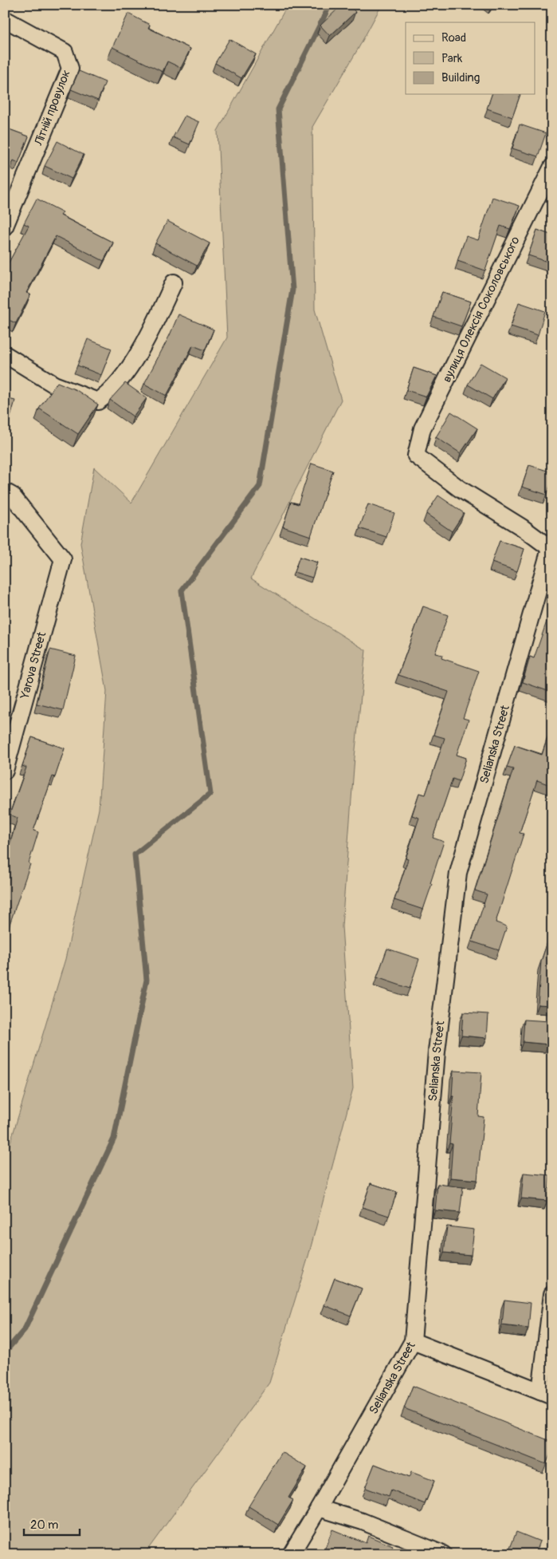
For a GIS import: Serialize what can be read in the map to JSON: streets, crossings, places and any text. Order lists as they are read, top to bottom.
{
  "streets": {
    "street": [
      "Літній провулок",
      "вулиця Олексія Соколовського",
      "Yarova Street",
      "Selianska Street"
    ]
  },
  "crossings": [
    ["вулиця Олексія Соколовського", "Selianska Street"]
  ],
  "legend": ["Road", "Park", "Building"],
  "scale_bar": "20 m"
}
